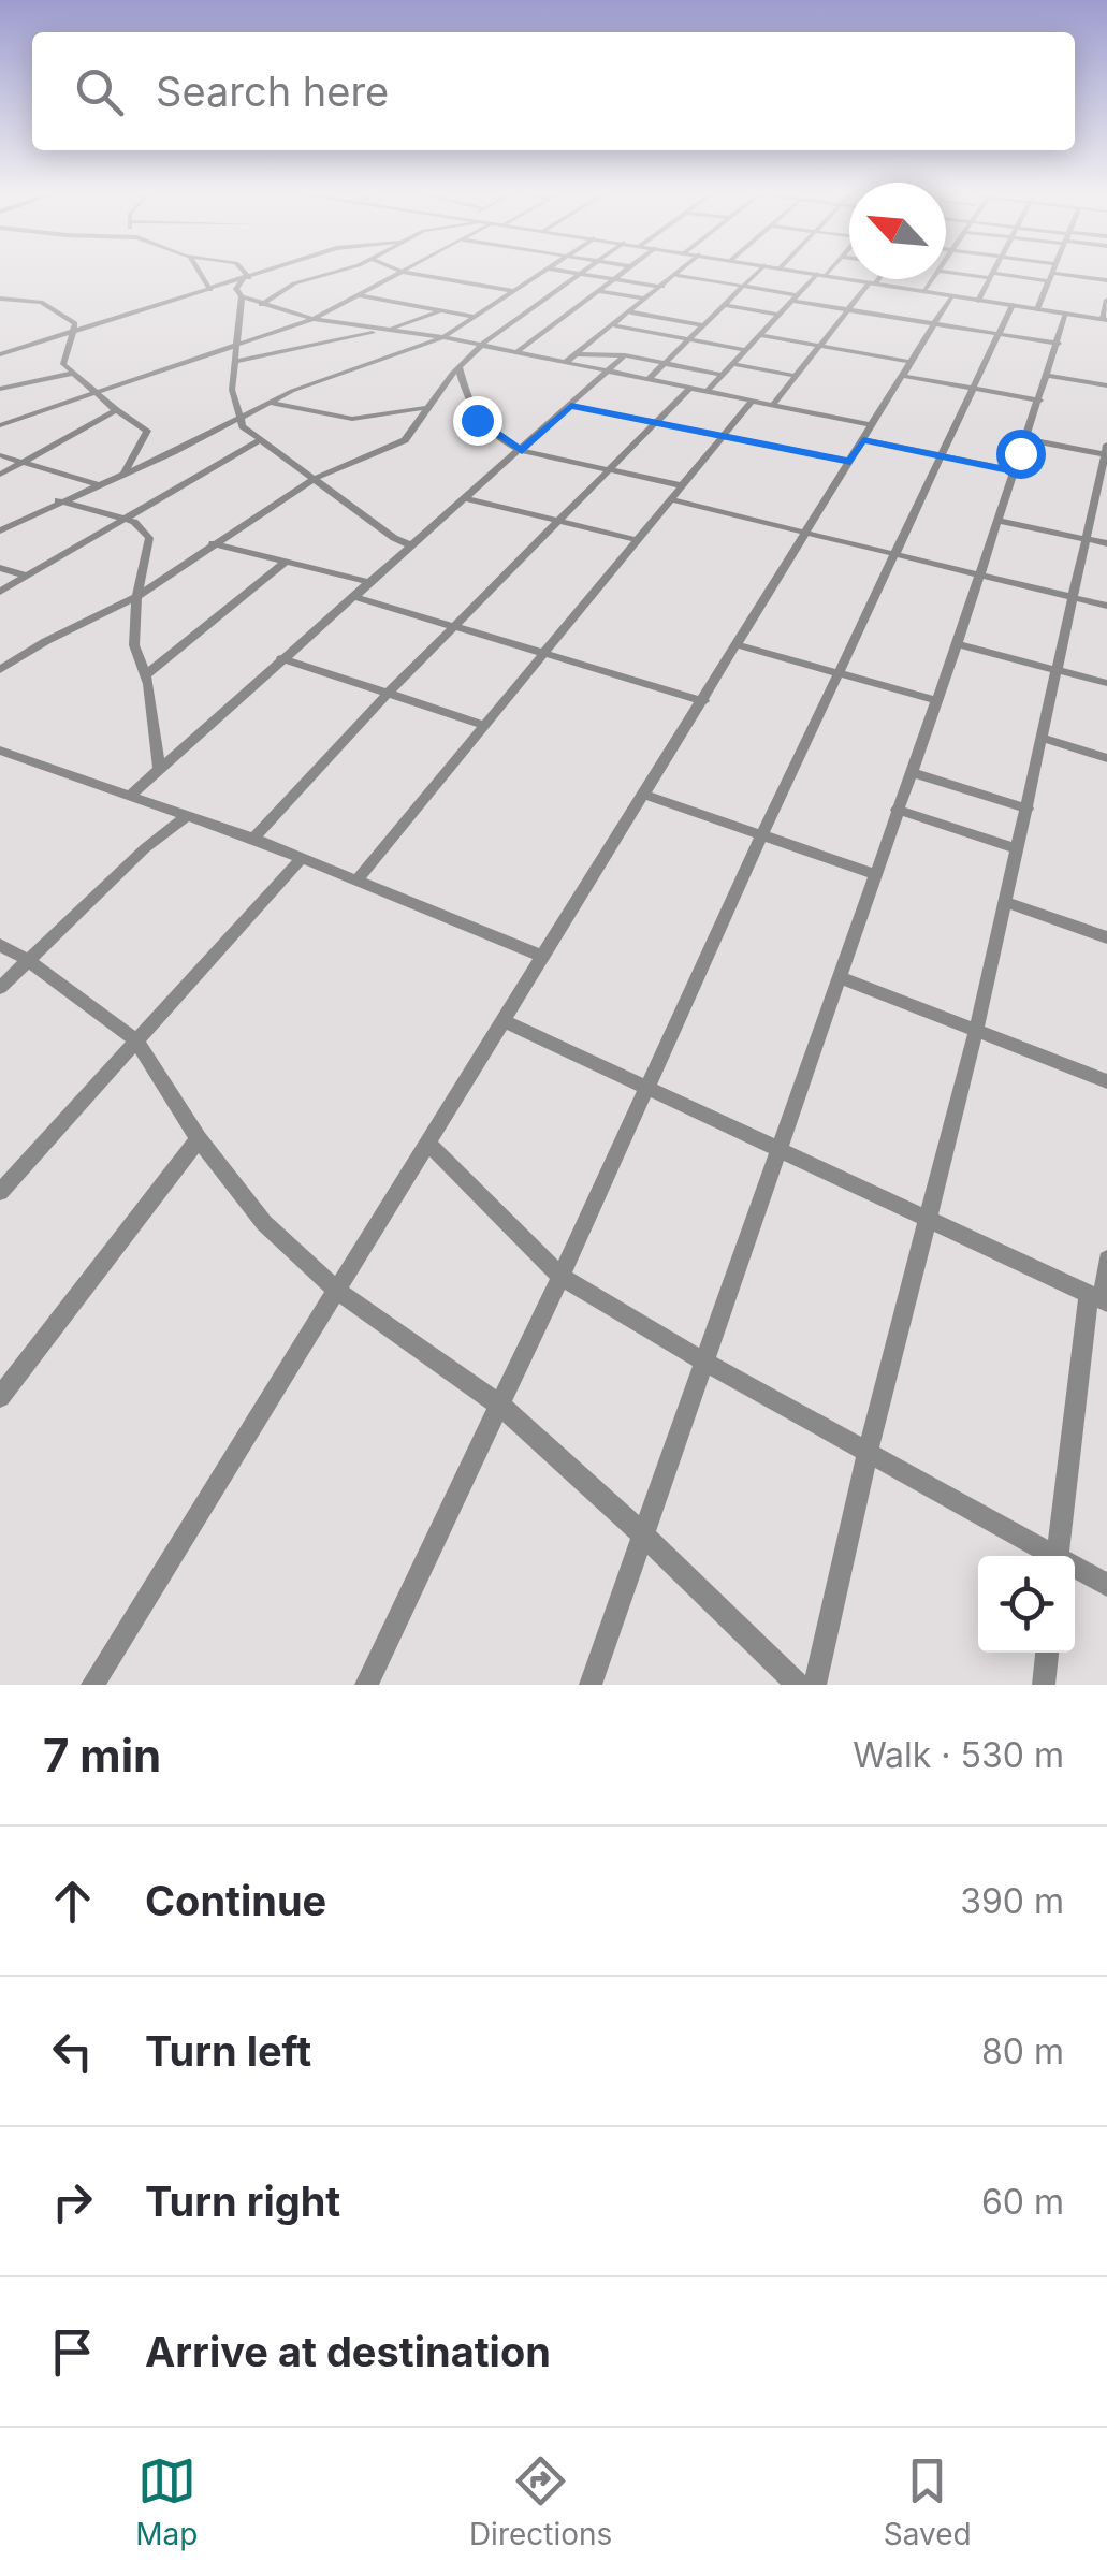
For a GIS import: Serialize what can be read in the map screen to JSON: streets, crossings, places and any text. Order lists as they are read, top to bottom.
{
  "north": "top left",
  "page": {
    "search": "Search here",
    "heading": ["7 min", "Walk · 530 m"],
    "list": [
      ["Continue", "390 m"],
      ["Turn left", "80 m"],
      ["Turn right", "60 m"],
      "Arrive at destination"
    ],
    "nav": ["Map", "Directions", "Saved"]
  }
}
